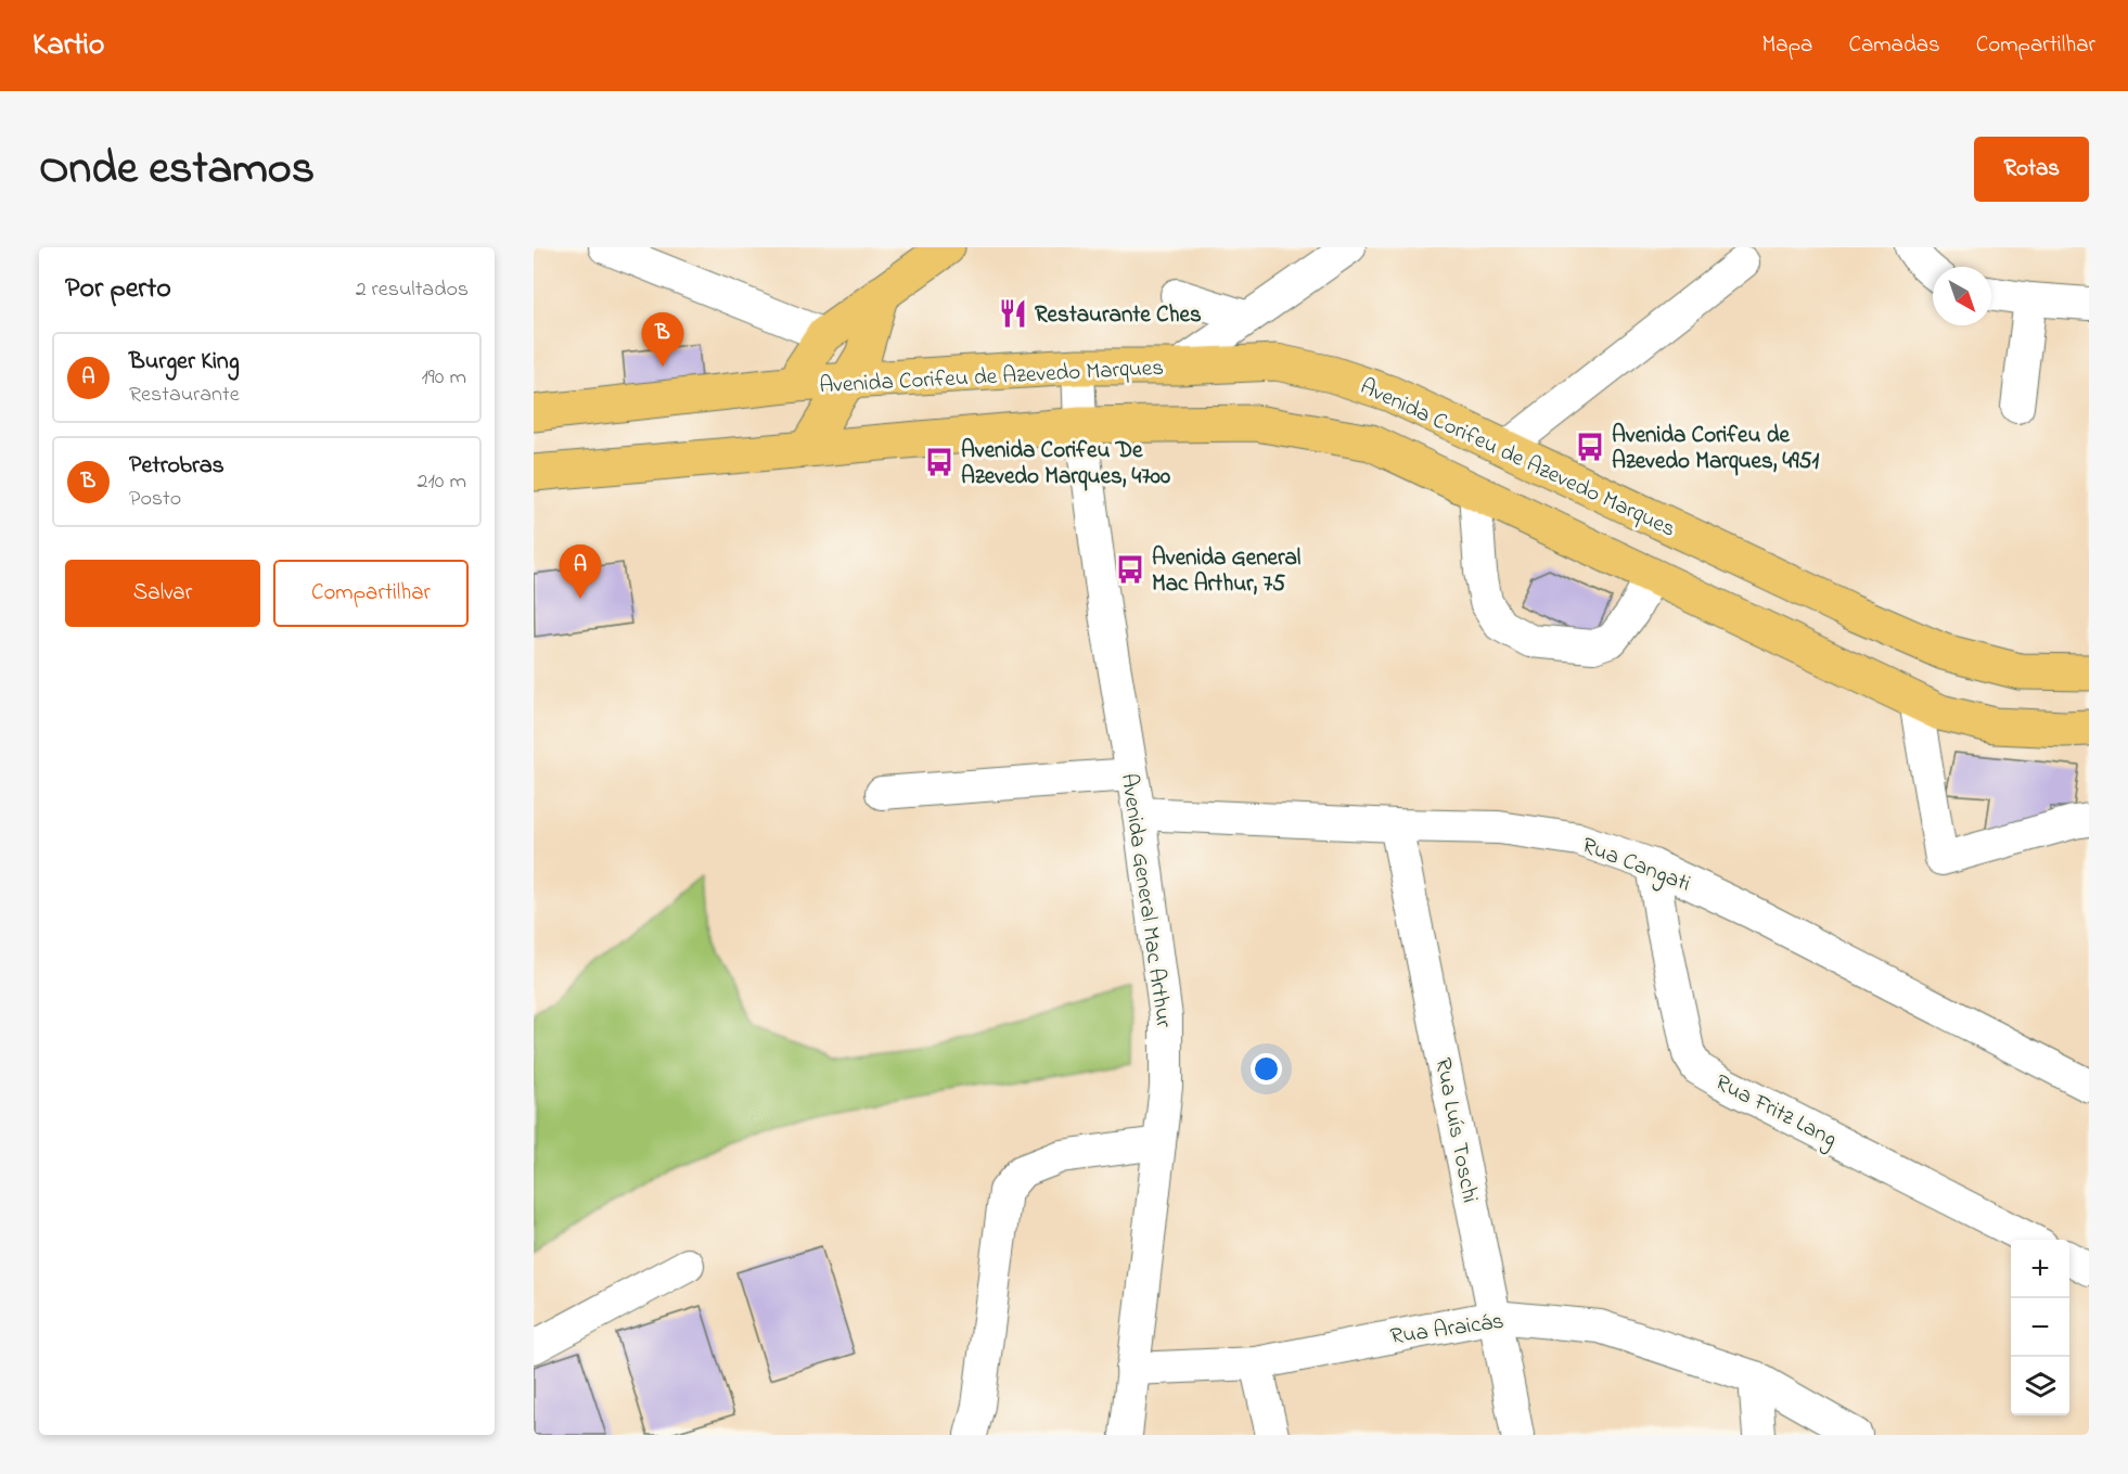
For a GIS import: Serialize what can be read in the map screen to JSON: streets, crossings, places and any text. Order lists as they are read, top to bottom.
{
  "streets": {
    "main road": ["Avenida Corifeu de Azevedo Marques"],
    "street": [
      "Rua Cangati",
      "Avenida General Mac Arthur",
      "Rua Fritz Lang",
      "Rua Luís Toschi",
      "Rua Araicás"
    ]
  },
  "crossings": [
    ["Avenida Corifeu de Azevedo Marques", "Avenida General Mac Arthur"],
    ["Rua Cangati", "Avenida General Mac Arthur"],
    ["Rua Cangati", "Rua Fritz Lang"],
    ["Rua Cangati", "Rua Luís Toschi"],
    ["Avenida General Mac Arthur", "Rua Araicás"],
    ["Rua Luís Toschi", "Rua Araicás"]
  ],
  "places": {
    "restaurant": ["Restaurante Ches"],
    "bus stop": ["Avenida Corifeu de Azevedo Marques, 4951", "Avenida Corifeu De Azevedo Marques, 4700", "Avenida General Mac Arthur, 75"]
  },
  "north": "bottom right",
  "page": {
    "header": "Kartio",
    "nav": ["Mapa", "Camadas", "Compartilhar"],
    "title": "Onde estamos",
    "buttons": [
      "Rotas",
      ["Salvar", "Compartilhar"]
    ],
    "heading": ["Por perto", "2 resultados"],
    "pins": ["B", "A"],
    "list": [
      {
        "mark": "A",
        "name": "Burger King",
        "note": "Restaurante",
        "value": "190 m"
      },
      {
        "mark": "B",
        "name": "Petrobras",
        "note": "Posto",
        "value": "210 m"
      }
    ],
    "map_buttons": ["+", "−"]
  }
}
